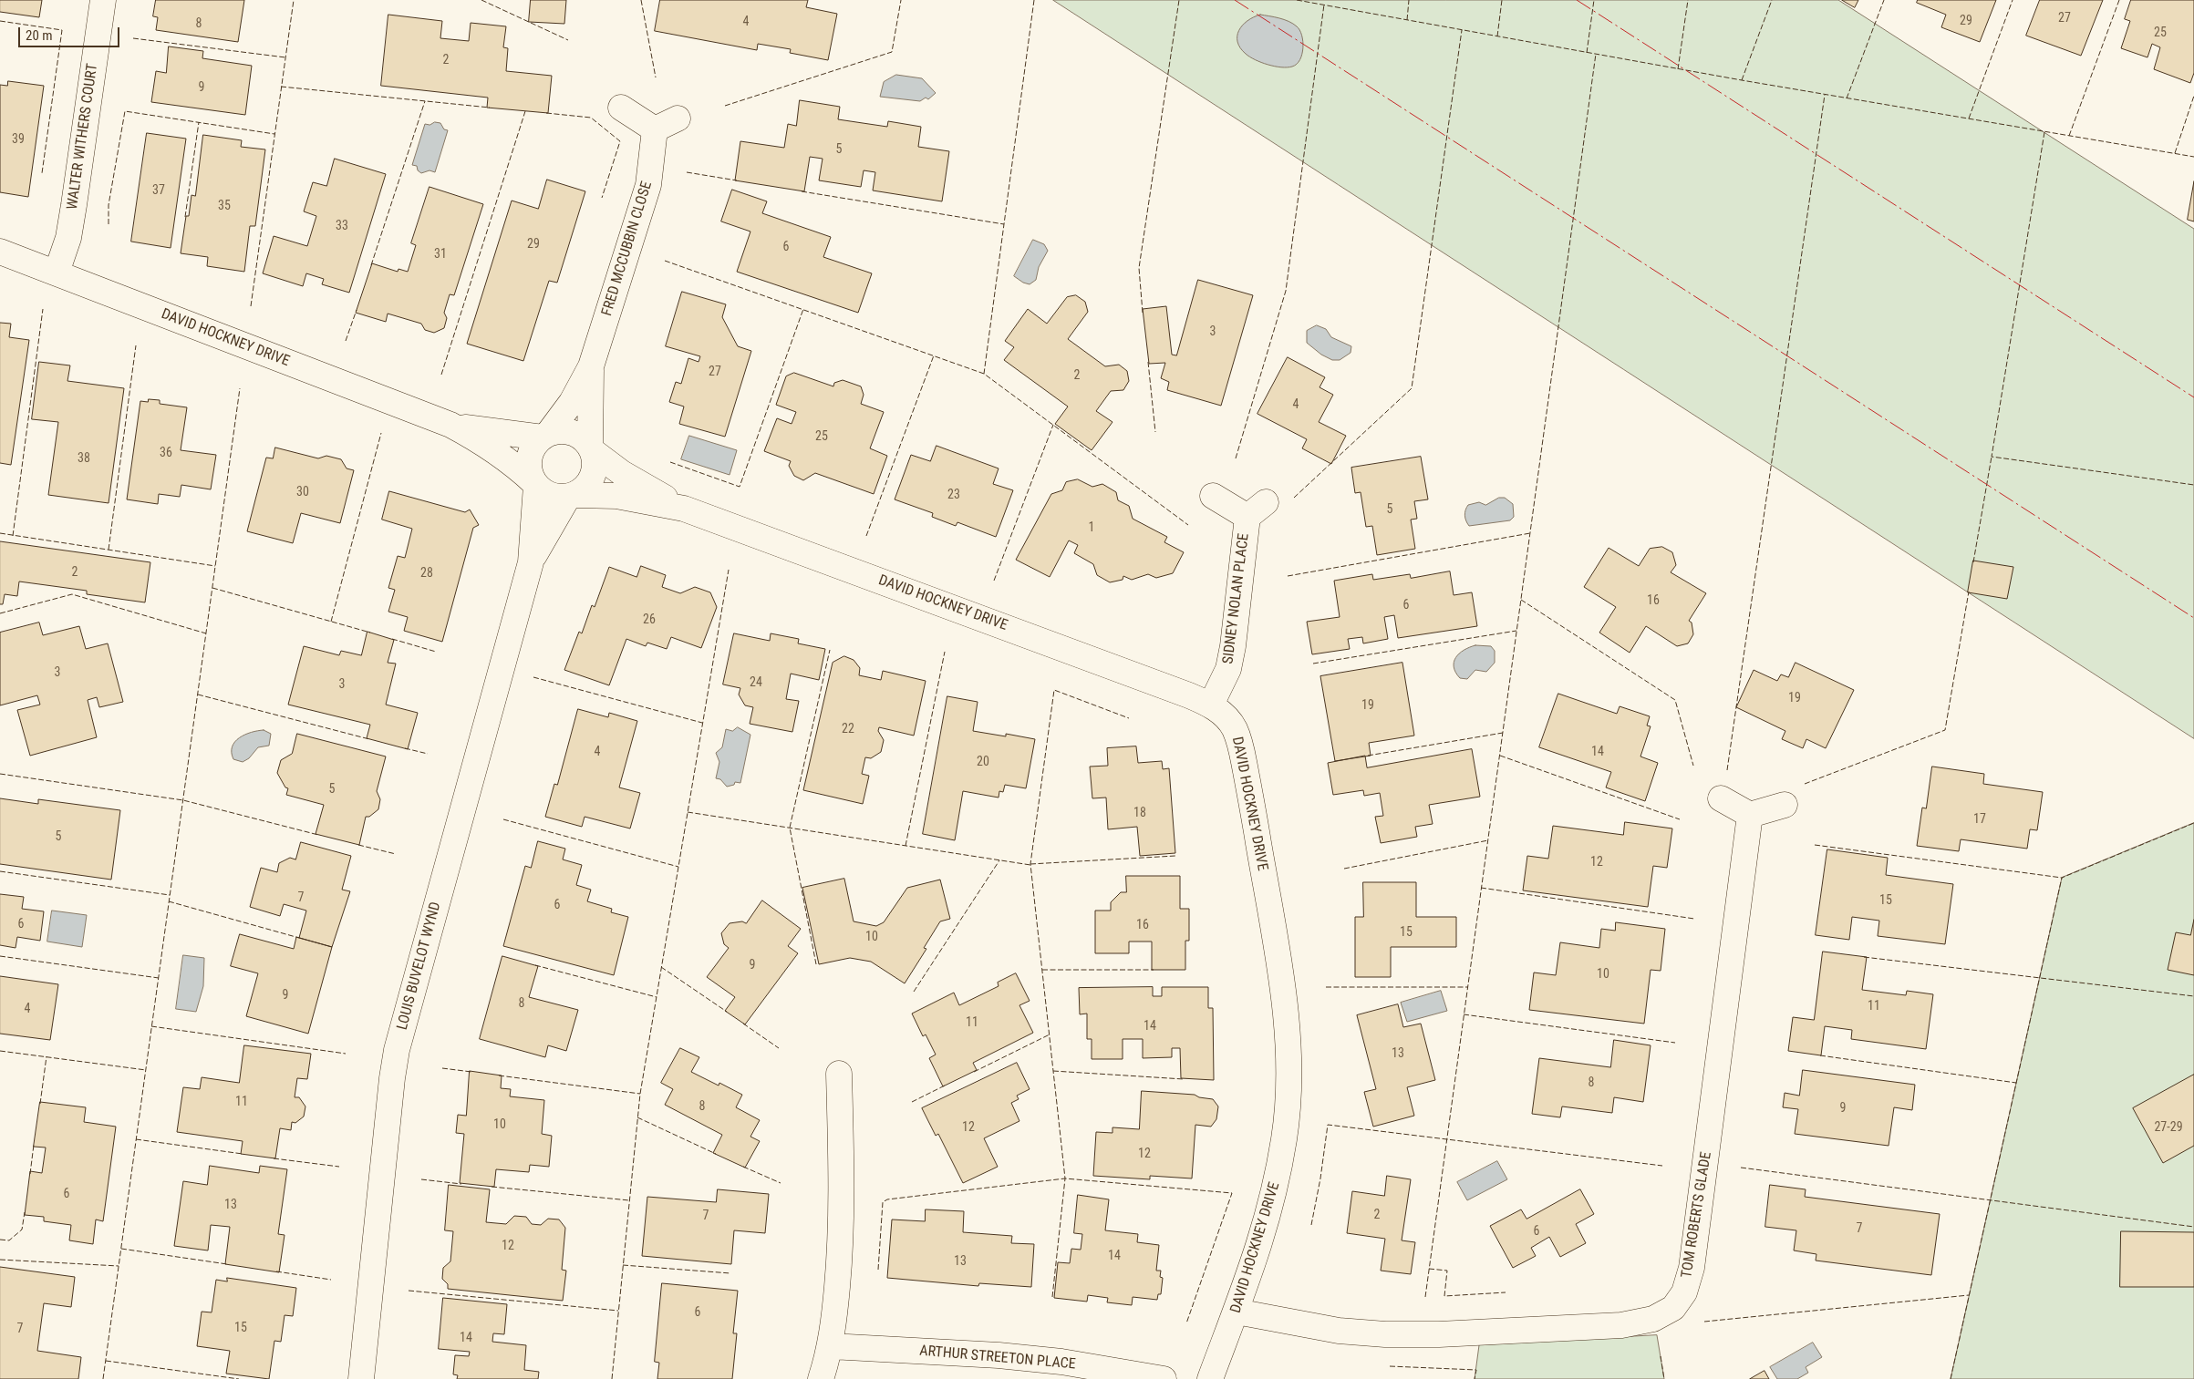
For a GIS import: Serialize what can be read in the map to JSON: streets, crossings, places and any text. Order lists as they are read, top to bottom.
{
  "streets": {
    "street": [
      "WALTER WITHERS COURT",
      "FRED MCCUBBIN CLOSE",
      "DAVID HOCKNEY DRIVE",
      "SIDNEY NOLAN PLACE",
      "LOUIS BUVELOT WYND",
      "TOM ROBERTS GLADE",
      "ARTHUR STREETON PLACE"
    ]
  },
  "crossings": [
    ["WALTER WITHERS COURT", "DAVID HOCKNEY DRIVE"],
    ["FRED MCCUBBIN CLOSE", "DAVID HOCKNEY DRIVE"],
    ["FRED MCCUBBIN CLOSE", "LOUIS BUVELOT WYND"],
    ["DAVID HOCKNEY DRIVE", "SIDNEY NOLAN PLACE"],
    ["DAVID HOCKNEY DRIVE", "LOUIS BUVELOT WYND"],
    ["DAVID HOCKNEY DRIVE", "TOM ROBERTS GLADE"]
  ],
  "house_numbers": [
    "27",
    "29",
    "4",
    "8",
    "25",
    "2",
    "9",
    "39",
    "5",
    "37",
    "35",
    "33",
    "29",
    "6",
    "31",
    "3",
    "27",
    "2",
    "4",
    "25",
    "36",
    "38",
    "30",
    "23",
    "5",
    "1",
    "2",
    "28",
    "16",
    "6",
    "26",
    "3",
    "24",
    "3",
    "19",
    "19",
    "22",
    "4",
    "14",
    "20",
    "5",
    "18",
    "17",
    "5",
    "12",
    "7",
    "15",
    "6",
    "6",
    "16",
    "15",
    "10",
    "9",
    "10",
    "9",
    "8",
    "11",
    "4",
    "11",
    "14",
    "13",
    "8",
    "11",
    "8",
    "9",
    "10",
    "12",
    "27-29",
    "12",
    "6",
    "13",
    "2",
    "7",
    "7",
    "6",
    "12",
    "14",
    "13",
    "6",
    "15",
    "7",
    "14"
  ],
  "scale_bar": "20 m"
}
